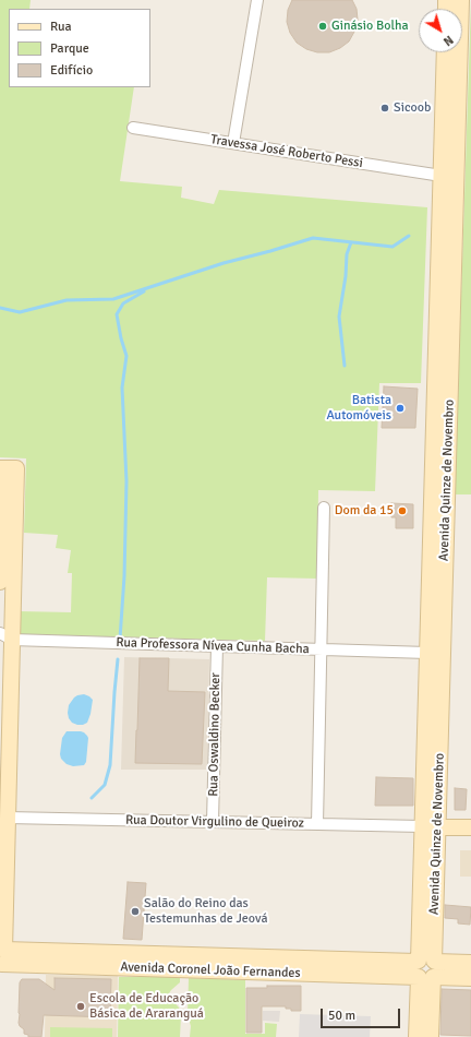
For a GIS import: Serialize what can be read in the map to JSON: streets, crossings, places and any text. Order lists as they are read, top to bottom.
{
  "streets": {
    "street": [
      "Travessa José Roberto Pessi",
      "Avenida Quinze de Novembro",
      "Rua Professora Nívea Cunha Bacha",
      "Rua Oswaldino Becker",
      "Rua Doutor Virgulino de Queiroz",
      "Avenida Coronel João Fernandes"
    ]
  },
  "crossings": [
    ["Travessa José Roberto Pessi", "Avenida Quinze de Novembro"],
    ["Avenida Quinze de Novembro", "Rua Professora Nívea Cunha Bacha"],
    ["Avenida Quinze de Novembro", "Rua Doutor Virgulino de Queiroz"],
    ["Avenida Quinze de Novembro", "Avenida Coronel João Fernandes"],
    ["Rua Professora Nívea Cunha Bacha", "Rua Oswaldino Becker"],
    ["Rua Oswaldino Becker", "Rua Doutor Virgulino de Queiroz"]
  ],
  "places": [
    "Ginásio Bolha",
    "Sicoob",
    "Batista Automóveis",
    "Dom da 15",
    "Salão do Reino das Testemunhas de Jeová",
    "Escola de Educação Básica de Araranguá"
  ],
  "legend": ["Rua", "Parque", "Edifício"],
  "scale_bar": "50 m",
  "north": "bottom right"
}
